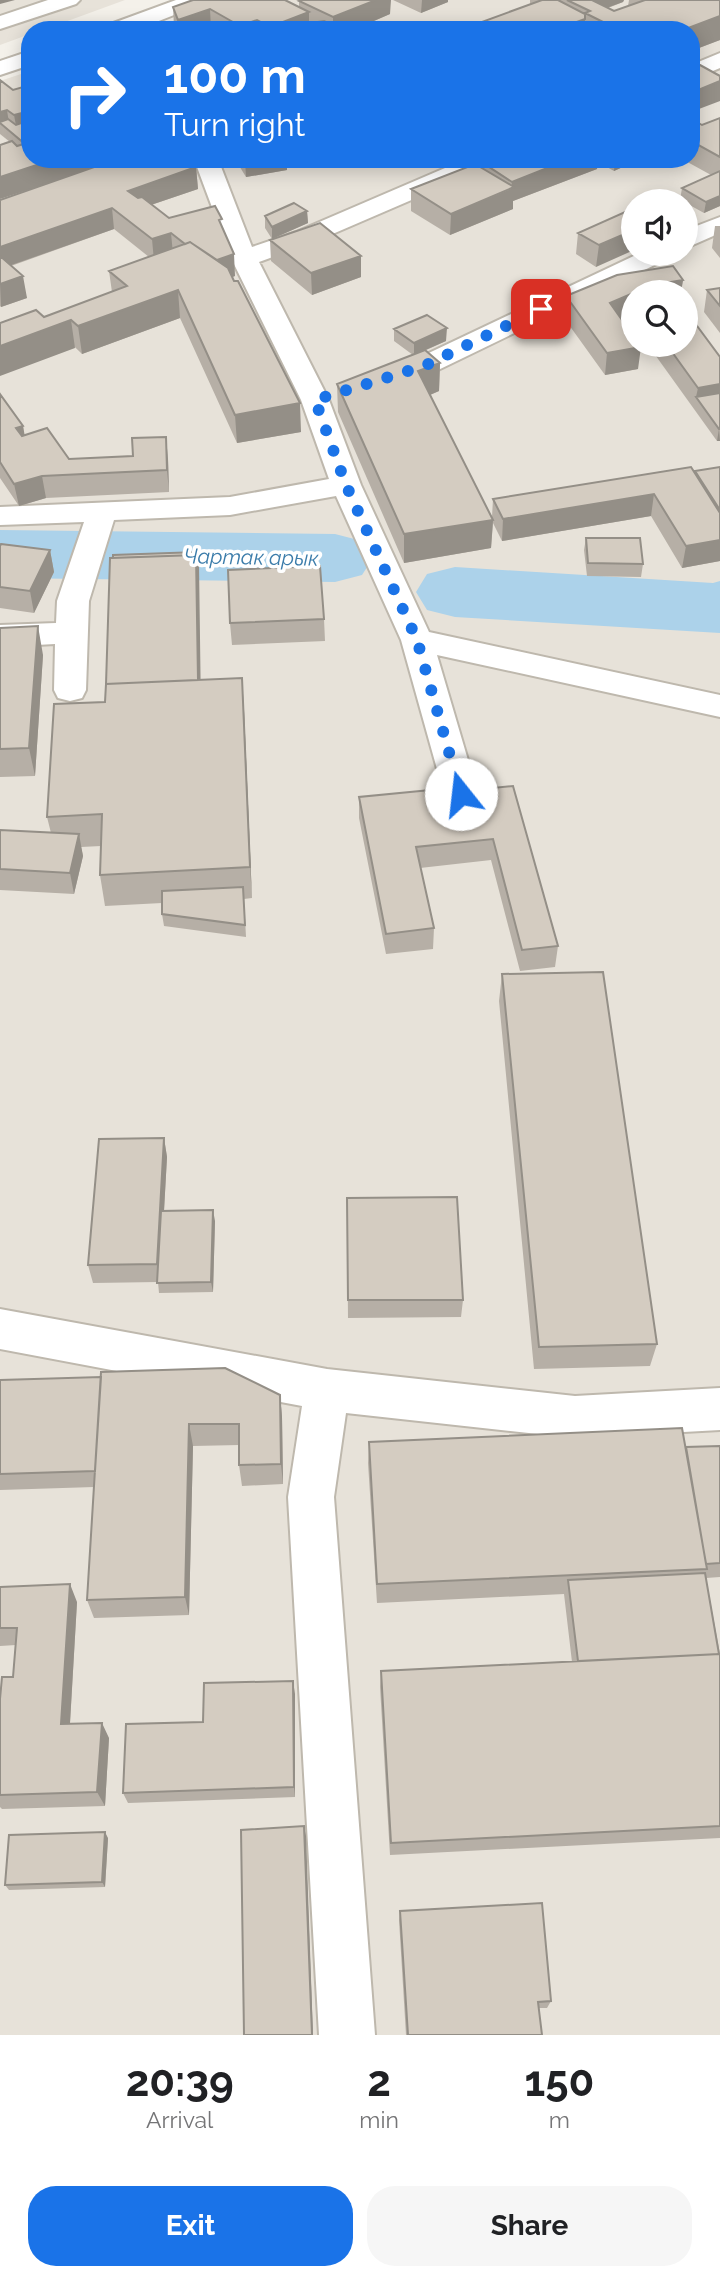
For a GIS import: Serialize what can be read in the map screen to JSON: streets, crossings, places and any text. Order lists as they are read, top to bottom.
{
  "water": ["Чартак арык"],
  "page": {
    "turn": ["100 m", "Turn right"],
    "eta": [
      "20:39",
      "Arrival",
      "2",
      "min",
      "150",
      "m"
    ],
    "buttons": ["Exit", "Share"]
  }
}
